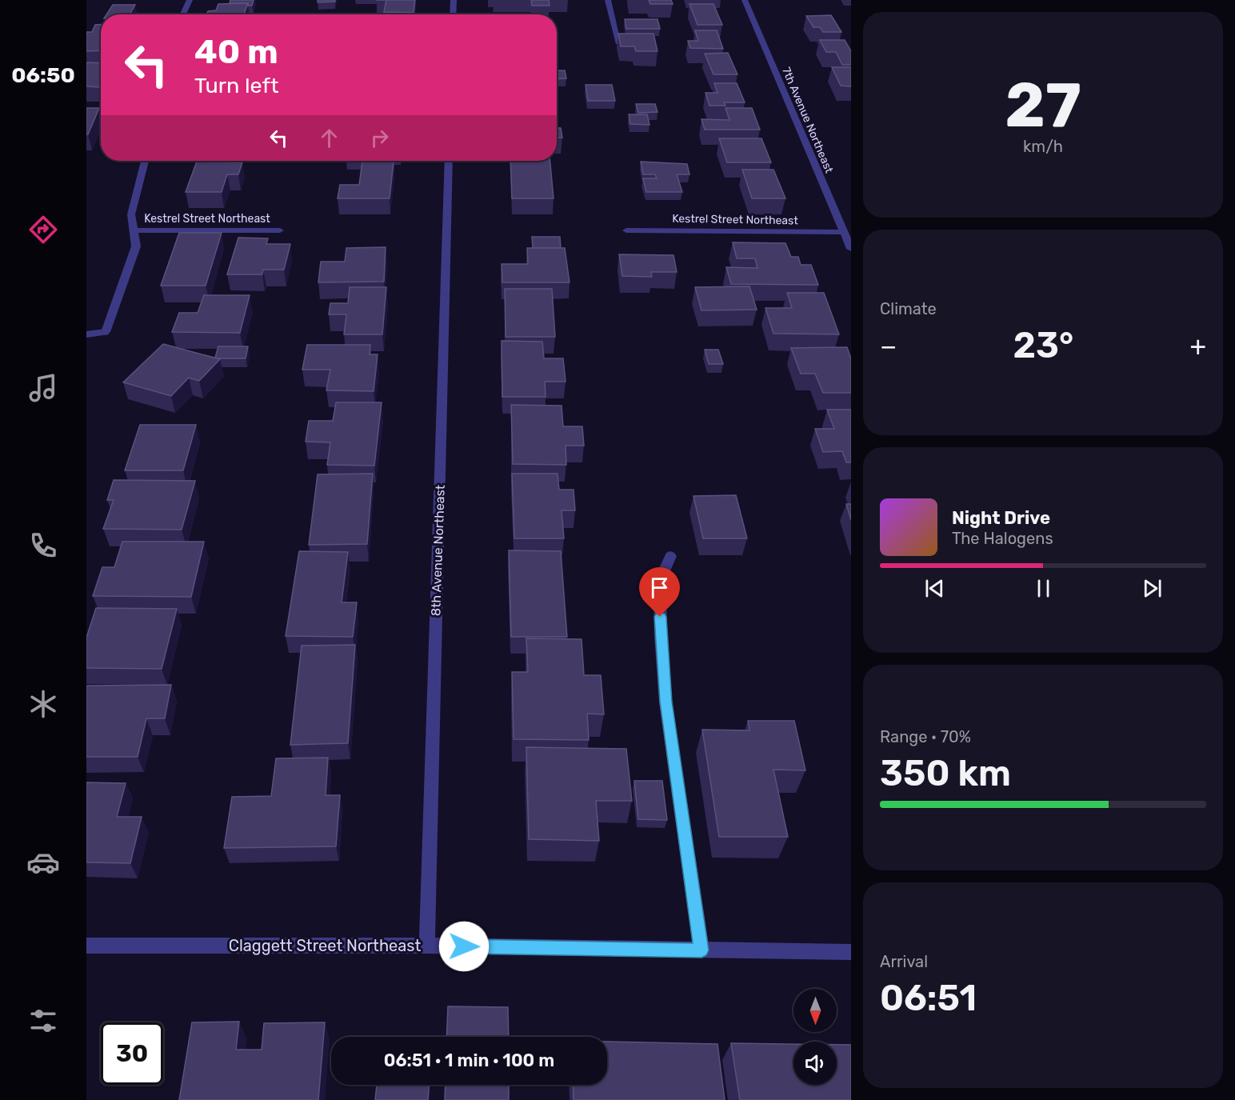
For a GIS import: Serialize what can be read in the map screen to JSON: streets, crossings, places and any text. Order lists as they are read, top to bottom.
{
  "streets": {
    "street": [
      "7th Avenue Northeast",
      "Kestrel Street Northeast",
      "8th Avenue Northeast",
      "Claggett Street Northeast"
    ]
  },
  "crossings": [
    ["7th Avenue Northeast", "Kestrel Street Northeast"],
    ["8th Avenue Northeast", "Claggett Street Northeast"]
  ],
  "north": "bottom",
  "page": {
    "tabs": "06:50",
    "tile": [
      ["27", "km/h"],
      "Climate",
      ["Range · 70%", "350 km"],
      ["Arrival", "06:51"]
    ],
    "turn": ["40 m", "Turn left"],
    "heat": ["−", "23°", "+"],
    "song": ["Night Drive", "The Halogens"],
    "limit": "30",
    "trip": "06:51 · 1 min · 100 m"
  }
}
